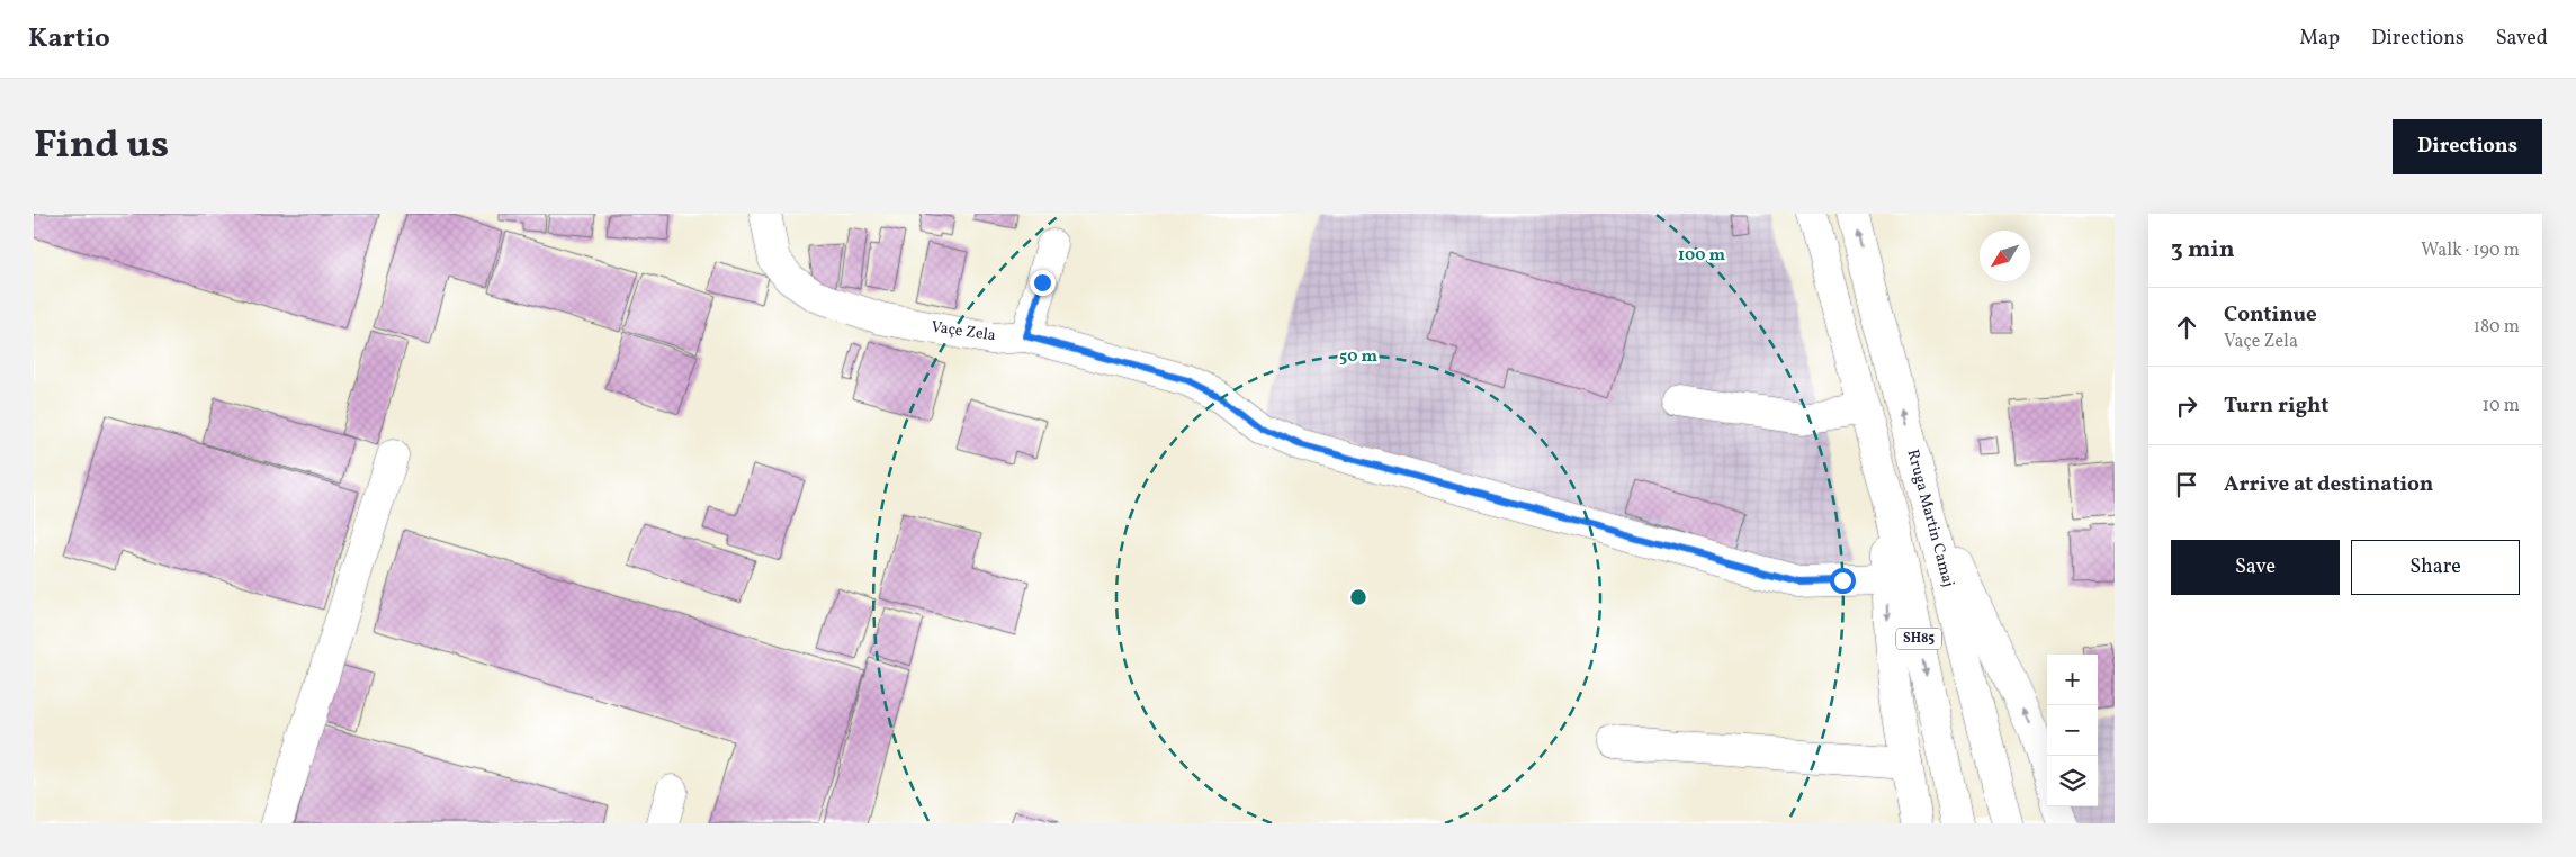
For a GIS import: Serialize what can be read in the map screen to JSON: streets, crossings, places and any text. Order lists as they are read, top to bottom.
{
  "streets": {
    "main road": ["Vaçe Zela", "Rruga Martin Camaj", "SH85"]
  },
  "north": "bottom left",
  "page": {
    "header": "Kartio",
    "nav": ["Map", "Directions", "Saved"],
    "title": "Find us",
    "buttons": [
      "Directions",
      ["Save", "Share"]
    ],
    "heading": ["3 min", "Walk · 190 m"],
    "list": [
      ["Continue", "Vaçe Zela", "180 m"],
      ["Turn right", "10 m"],
      "Arrive at destination"
    ],
    "map_buttons": ["+", "−"]
  },
  "rings": ["100 m", "50 m"]
}
